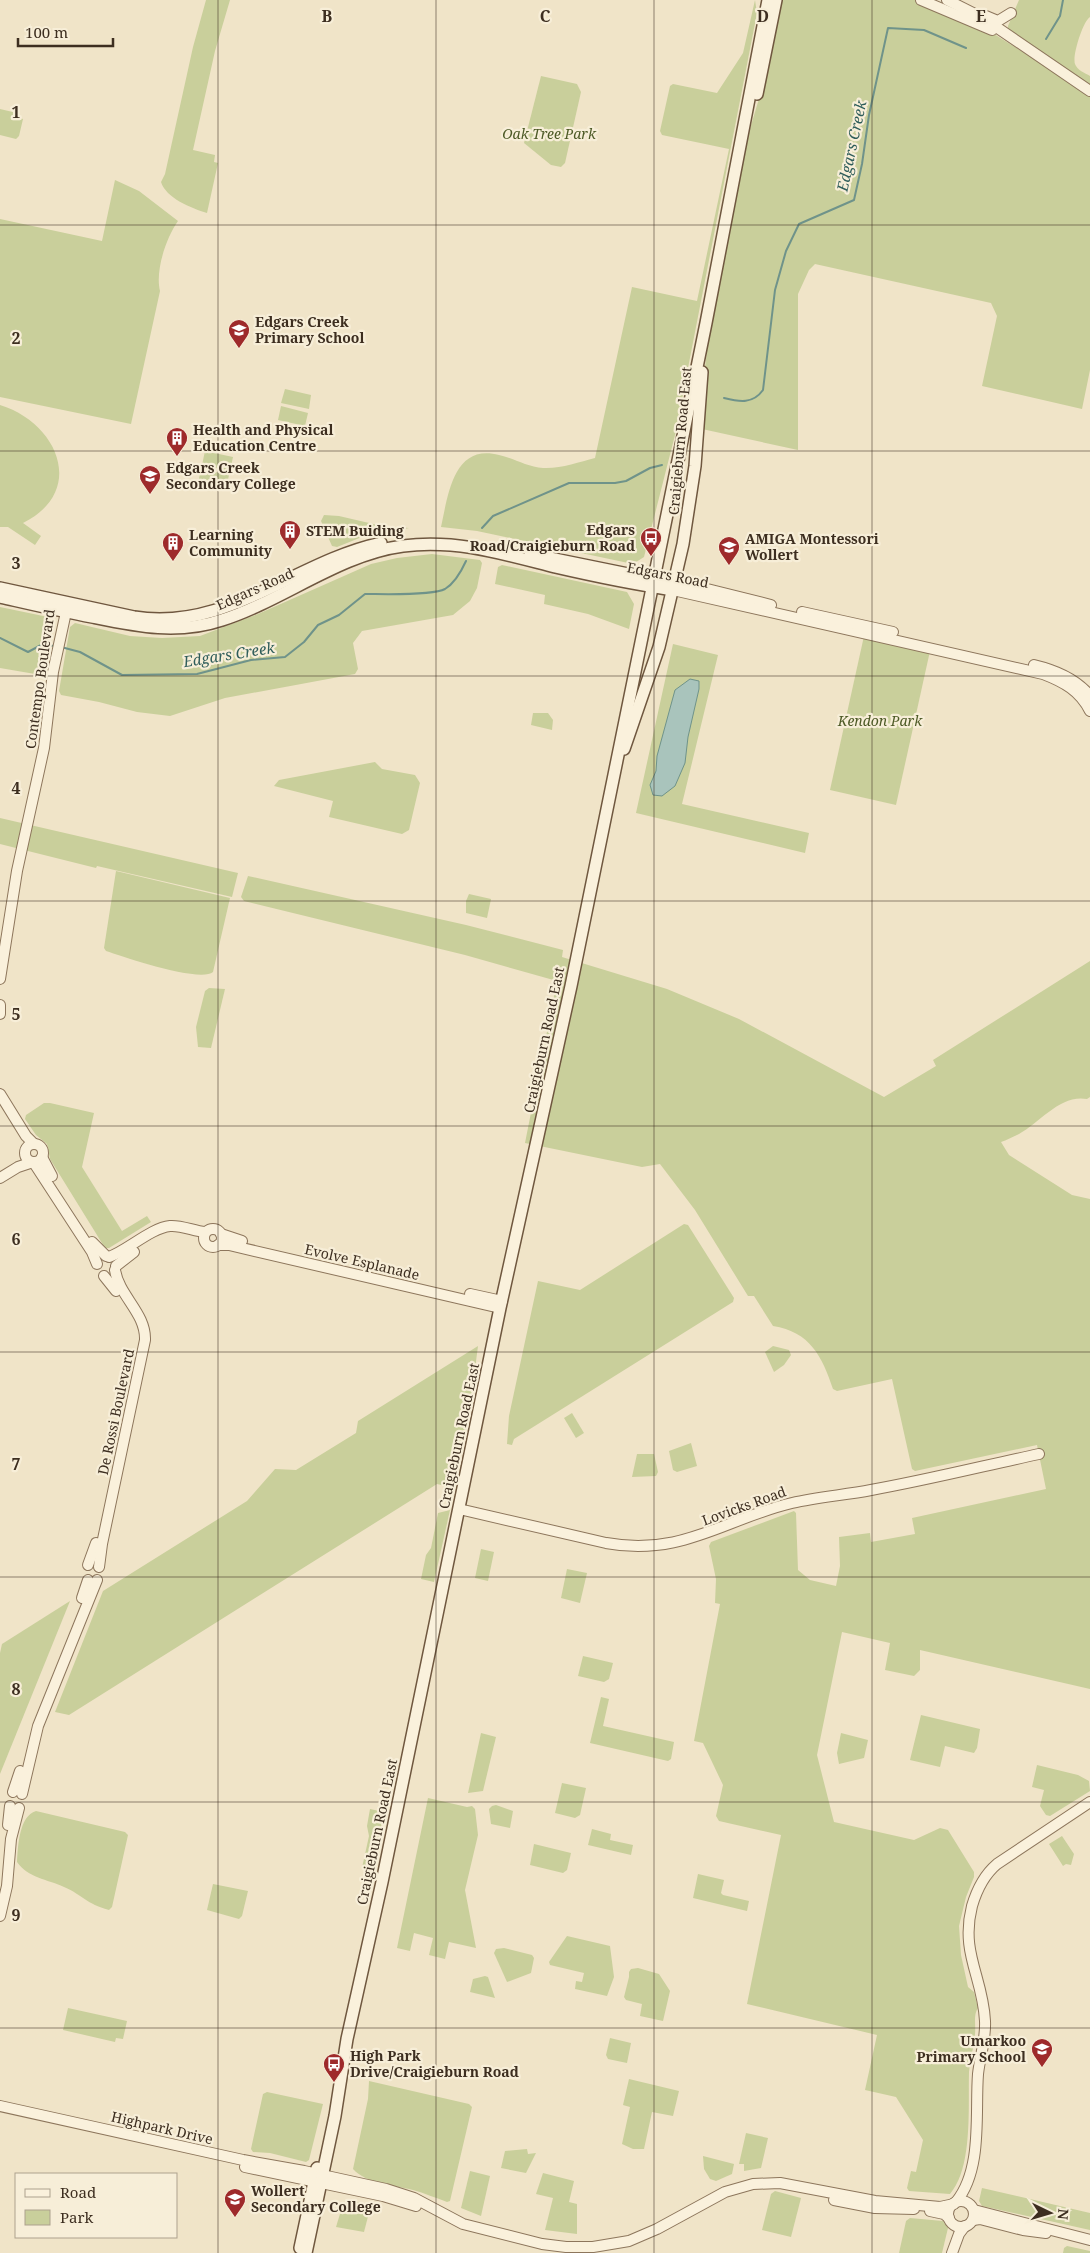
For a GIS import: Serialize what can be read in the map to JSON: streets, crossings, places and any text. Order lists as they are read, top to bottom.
{
  "streets": {
    "main road": ["Craigieburn Road East", "Edgars Road"],
    "street": [
      "Contempo Boulevard",
      "Evolve Esplanade",
      "De Rossi Boulevard",
      "Lovicks Road",
      "Highpark Drive"
    ]
  },
  "crossings": [
    ["Craigieburn Road East", "Edgars Road"],
    ["Craigieburn Road East", "Evolve Esplanade"],
    ["Craigieburn Road East", "Lovicks Road"],
    ["Craigieburn Road East", "Highpark Drive"],
    ["Edgars Road", "Contempo Boulevard"]
  ],
  "water": ["Edgars Creek"],
  "parks": ["Oak Tree Park", "Kendon Park"],
  "places": {
    "school or university": [
      "Edgars Creek Primary School",
      "Edgars Creek Secondary College",
      "AMIGA Montessori Wollert",
      "Umarkoo Primary School",
      "Wollert Secondary College"
    ],
    "building": ["Health and Physical Education Centre", "STEM Buiding", "Learning Community"],
    "bus stop": ["Edgars Road/Craigieburn Road", "High Park Drive/Craigieburn Road"]
  },
  "legend": ["Road", "Park"],
  "scale_bar": "100 m",
  "north": "right",
  "grid": {
    "columns": [
      "B",
      "C",
      "D",
      "E"
    ],
    "rows": [
      "1",
      "2",
      "3",
      "4",
      "5",
      "6",
      "7",
      "8",
      "9"
    ]
  }
}
